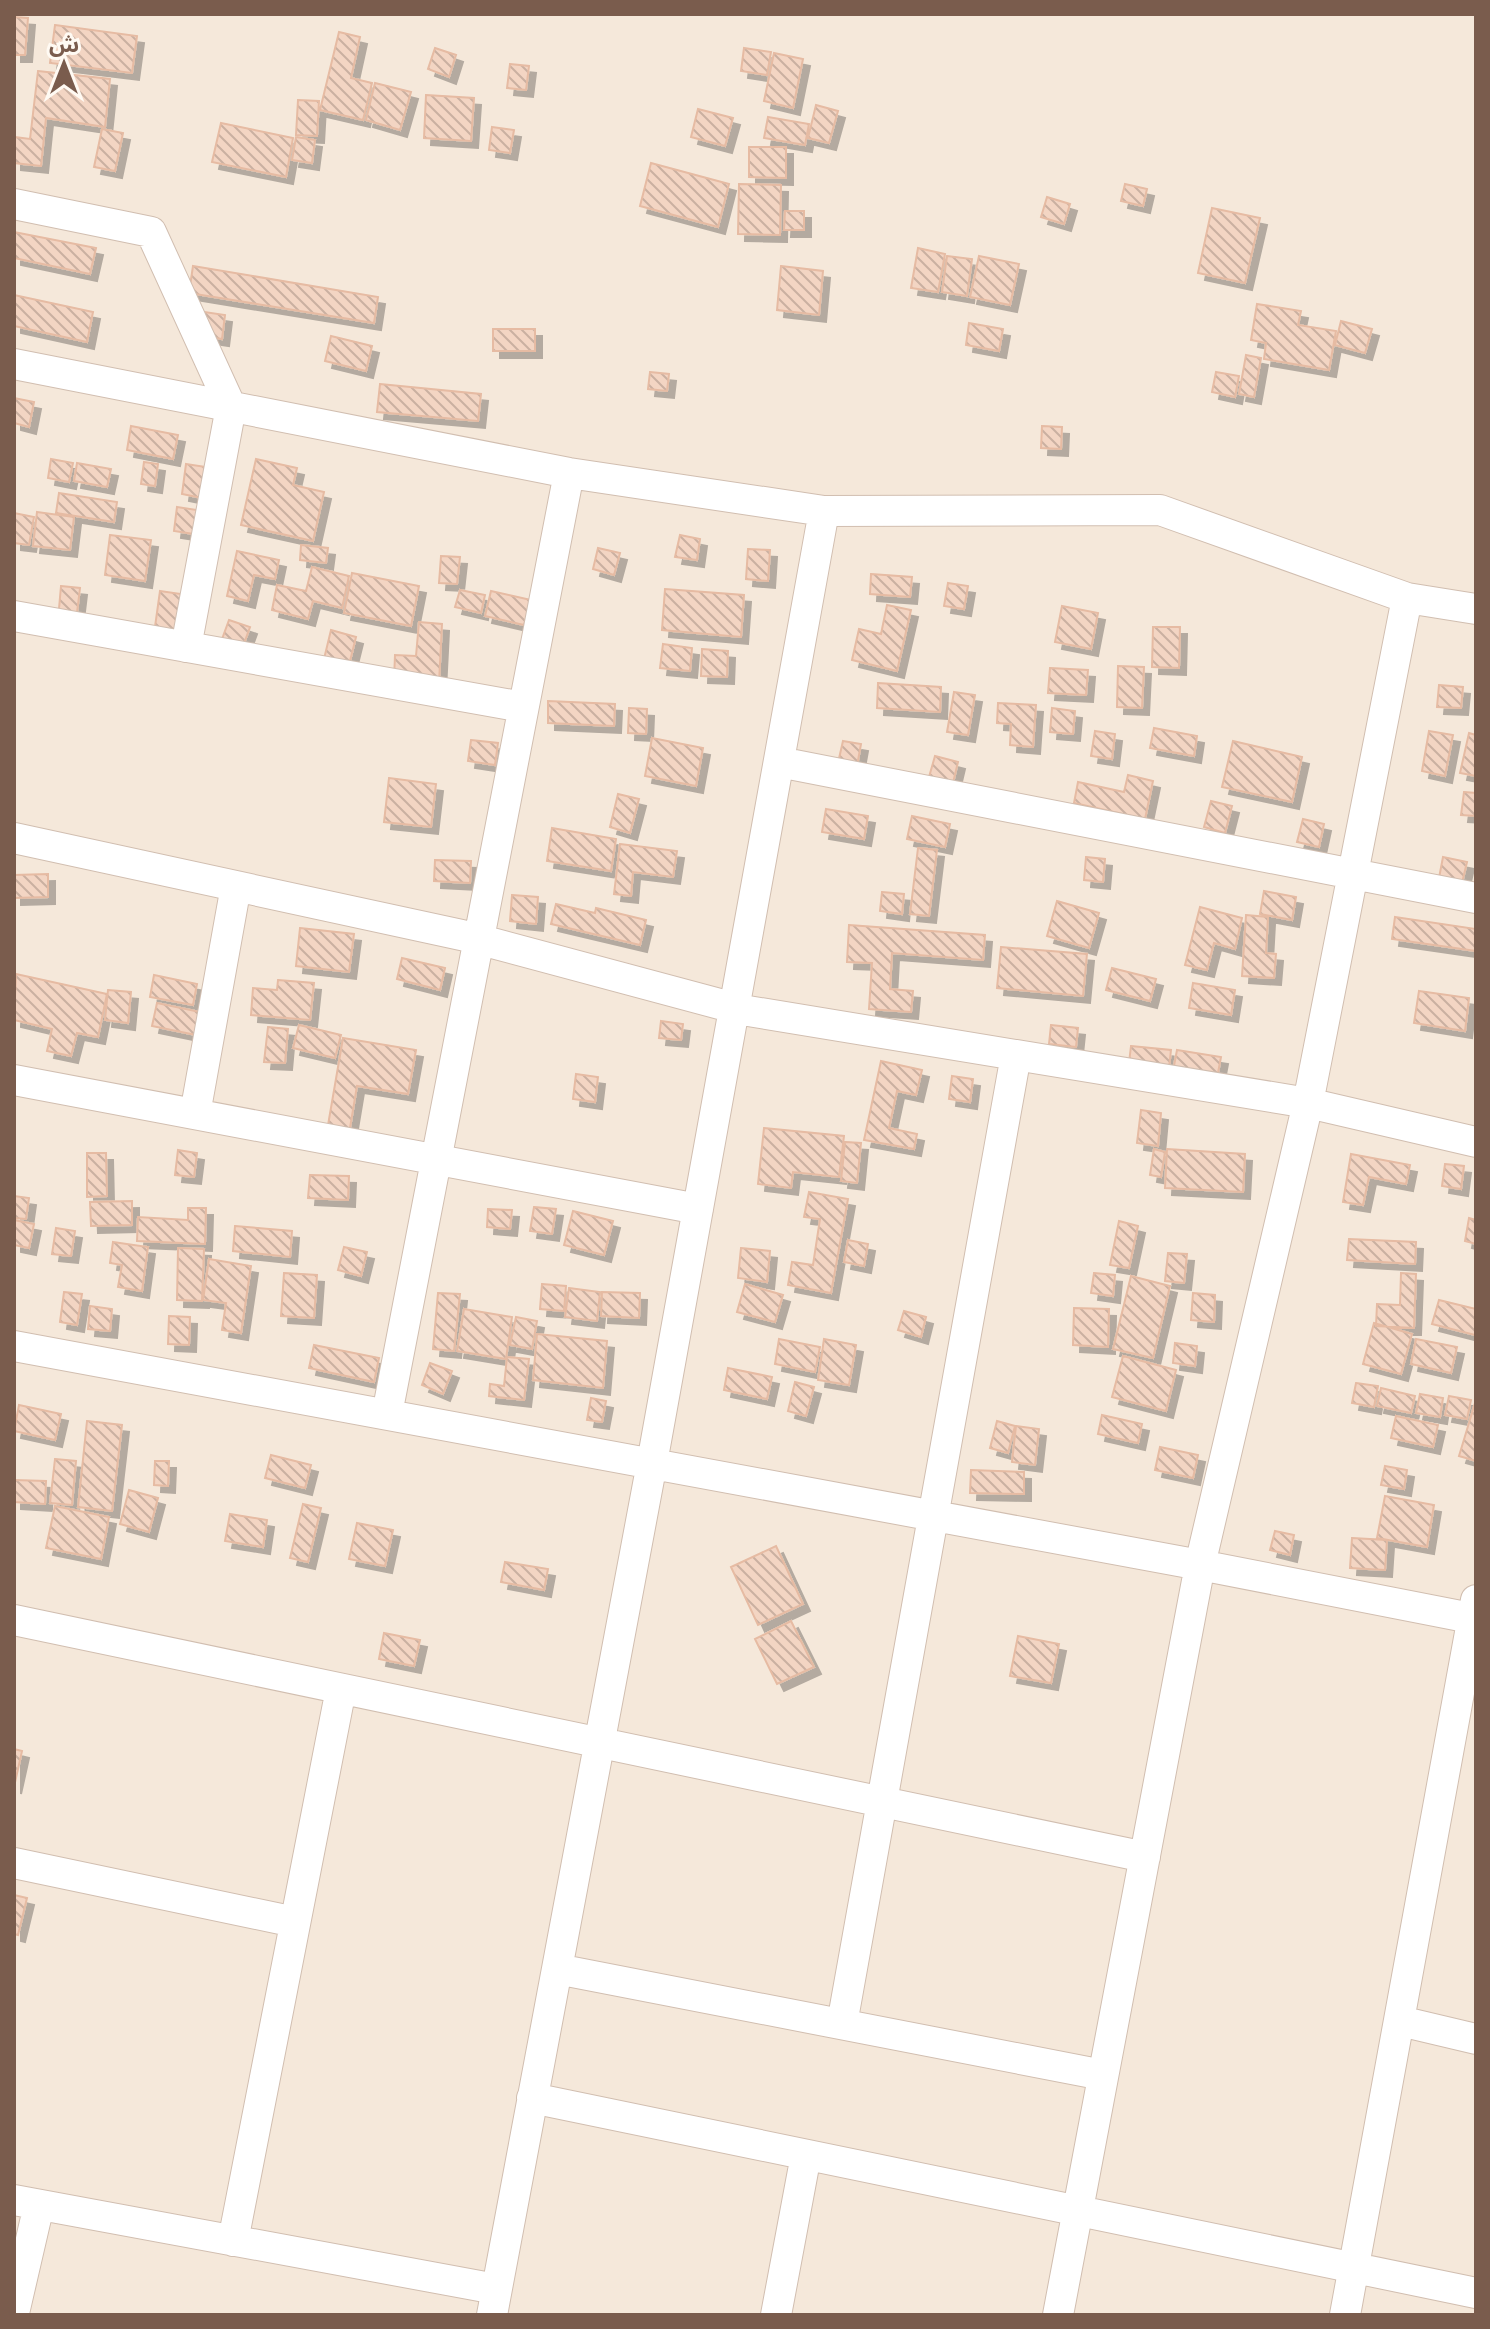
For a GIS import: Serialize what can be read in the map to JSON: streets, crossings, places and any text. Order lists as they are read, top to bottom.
{
  "north": "top"
}
